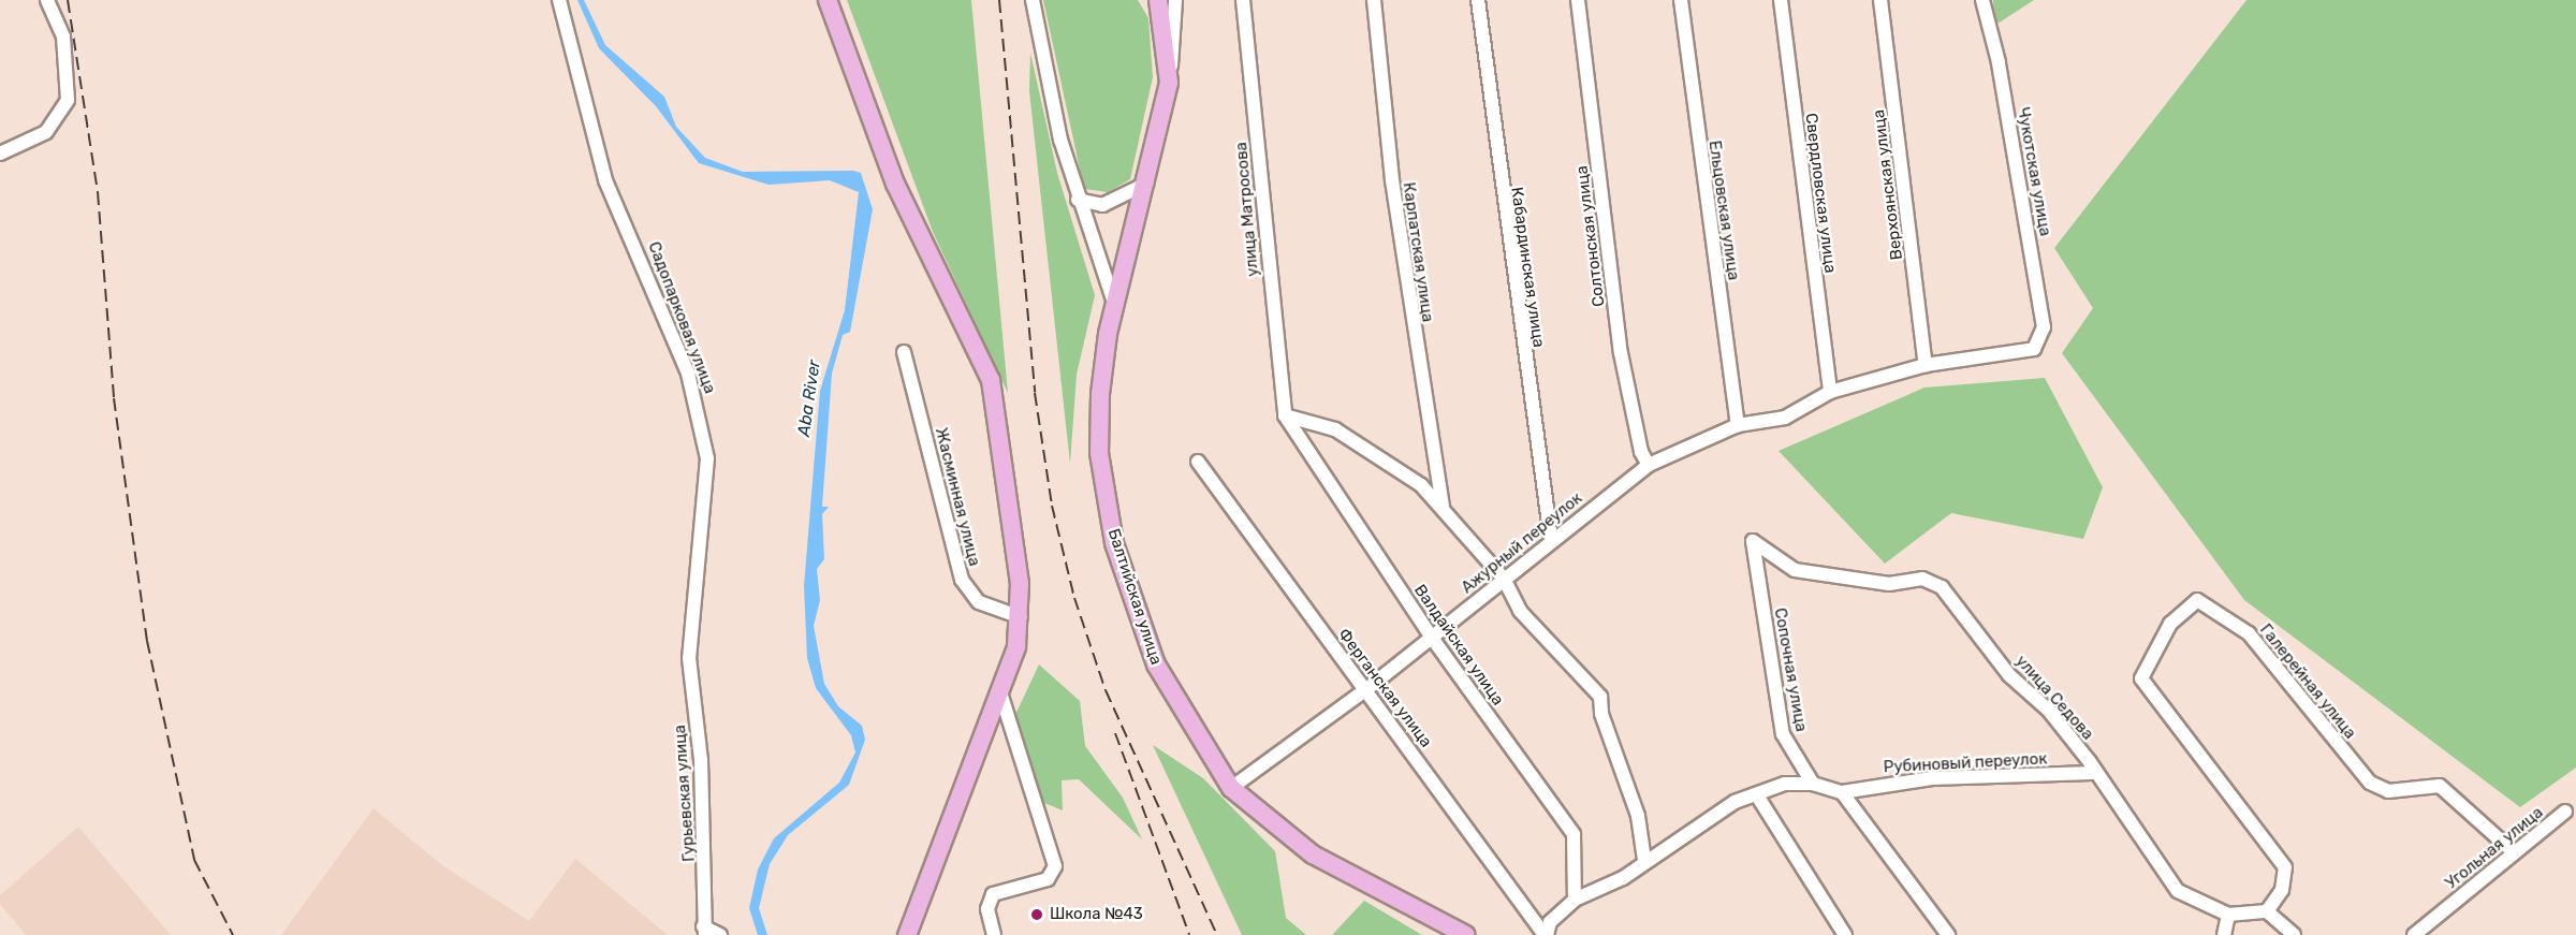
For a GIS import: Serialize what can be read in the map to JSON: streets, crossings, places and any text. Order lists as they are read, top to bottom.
{
  "streets": {
    "main road": ["Балтийская улица"],
    "street": [
      "Чукотская улица",
      "Верхоянская улица",
      "Свердловская улица",
      "улица Матросова",
      "Ельцовская улица",
      "Солтонская улица",
      "Карпатская улица",
      "Кабардинская улица",
      "Садопарковая улица",
      "Жасминная улица",
      "Ажурный переулок",
      "Валдайская улица",
      "Сопочная улица",
      "Галерейная улица",
      "Ферганская улица",
      "улица Седова",
      "Рубиновый переулок",
      "Гурьевская улица",
      "Угольная улица"
    ]
  },
  "crossings": [
    ["Чукотская улица", "Ажурный переулок"],
    ["Верхоянская улица", "Ажурный переулок"],
    ["Свердловская улица", "Ажурный переулок"],
    ["улица Матросова", "Валдайская улица"],
    ["Ельцовская улица", "Ажурный переулок"],
    ["Солтонская улица", "Ажурный переулок"],
    ["Кабардинская улица", "Ажурный переулок"],
    ["Садопарковая улица", "Гурьевская улица"],
    ["Ажурный переулок", "Балтийская улица"],
    ["Ажурный переулок", "Валдайская улица"],
    ["Ажурный переулок", "Ферганская улица"],
    ["Сопочная улица", "улица Седова"],
    ["Галерейная улица", "улица Седова"],
    ["Галерейная улица", "Угольная улица"],
    ["улица Седова", "Рубиновый переулок"]
  ],
  "water": ["Aba River"],
  "places": ["Школа №43"]
}
